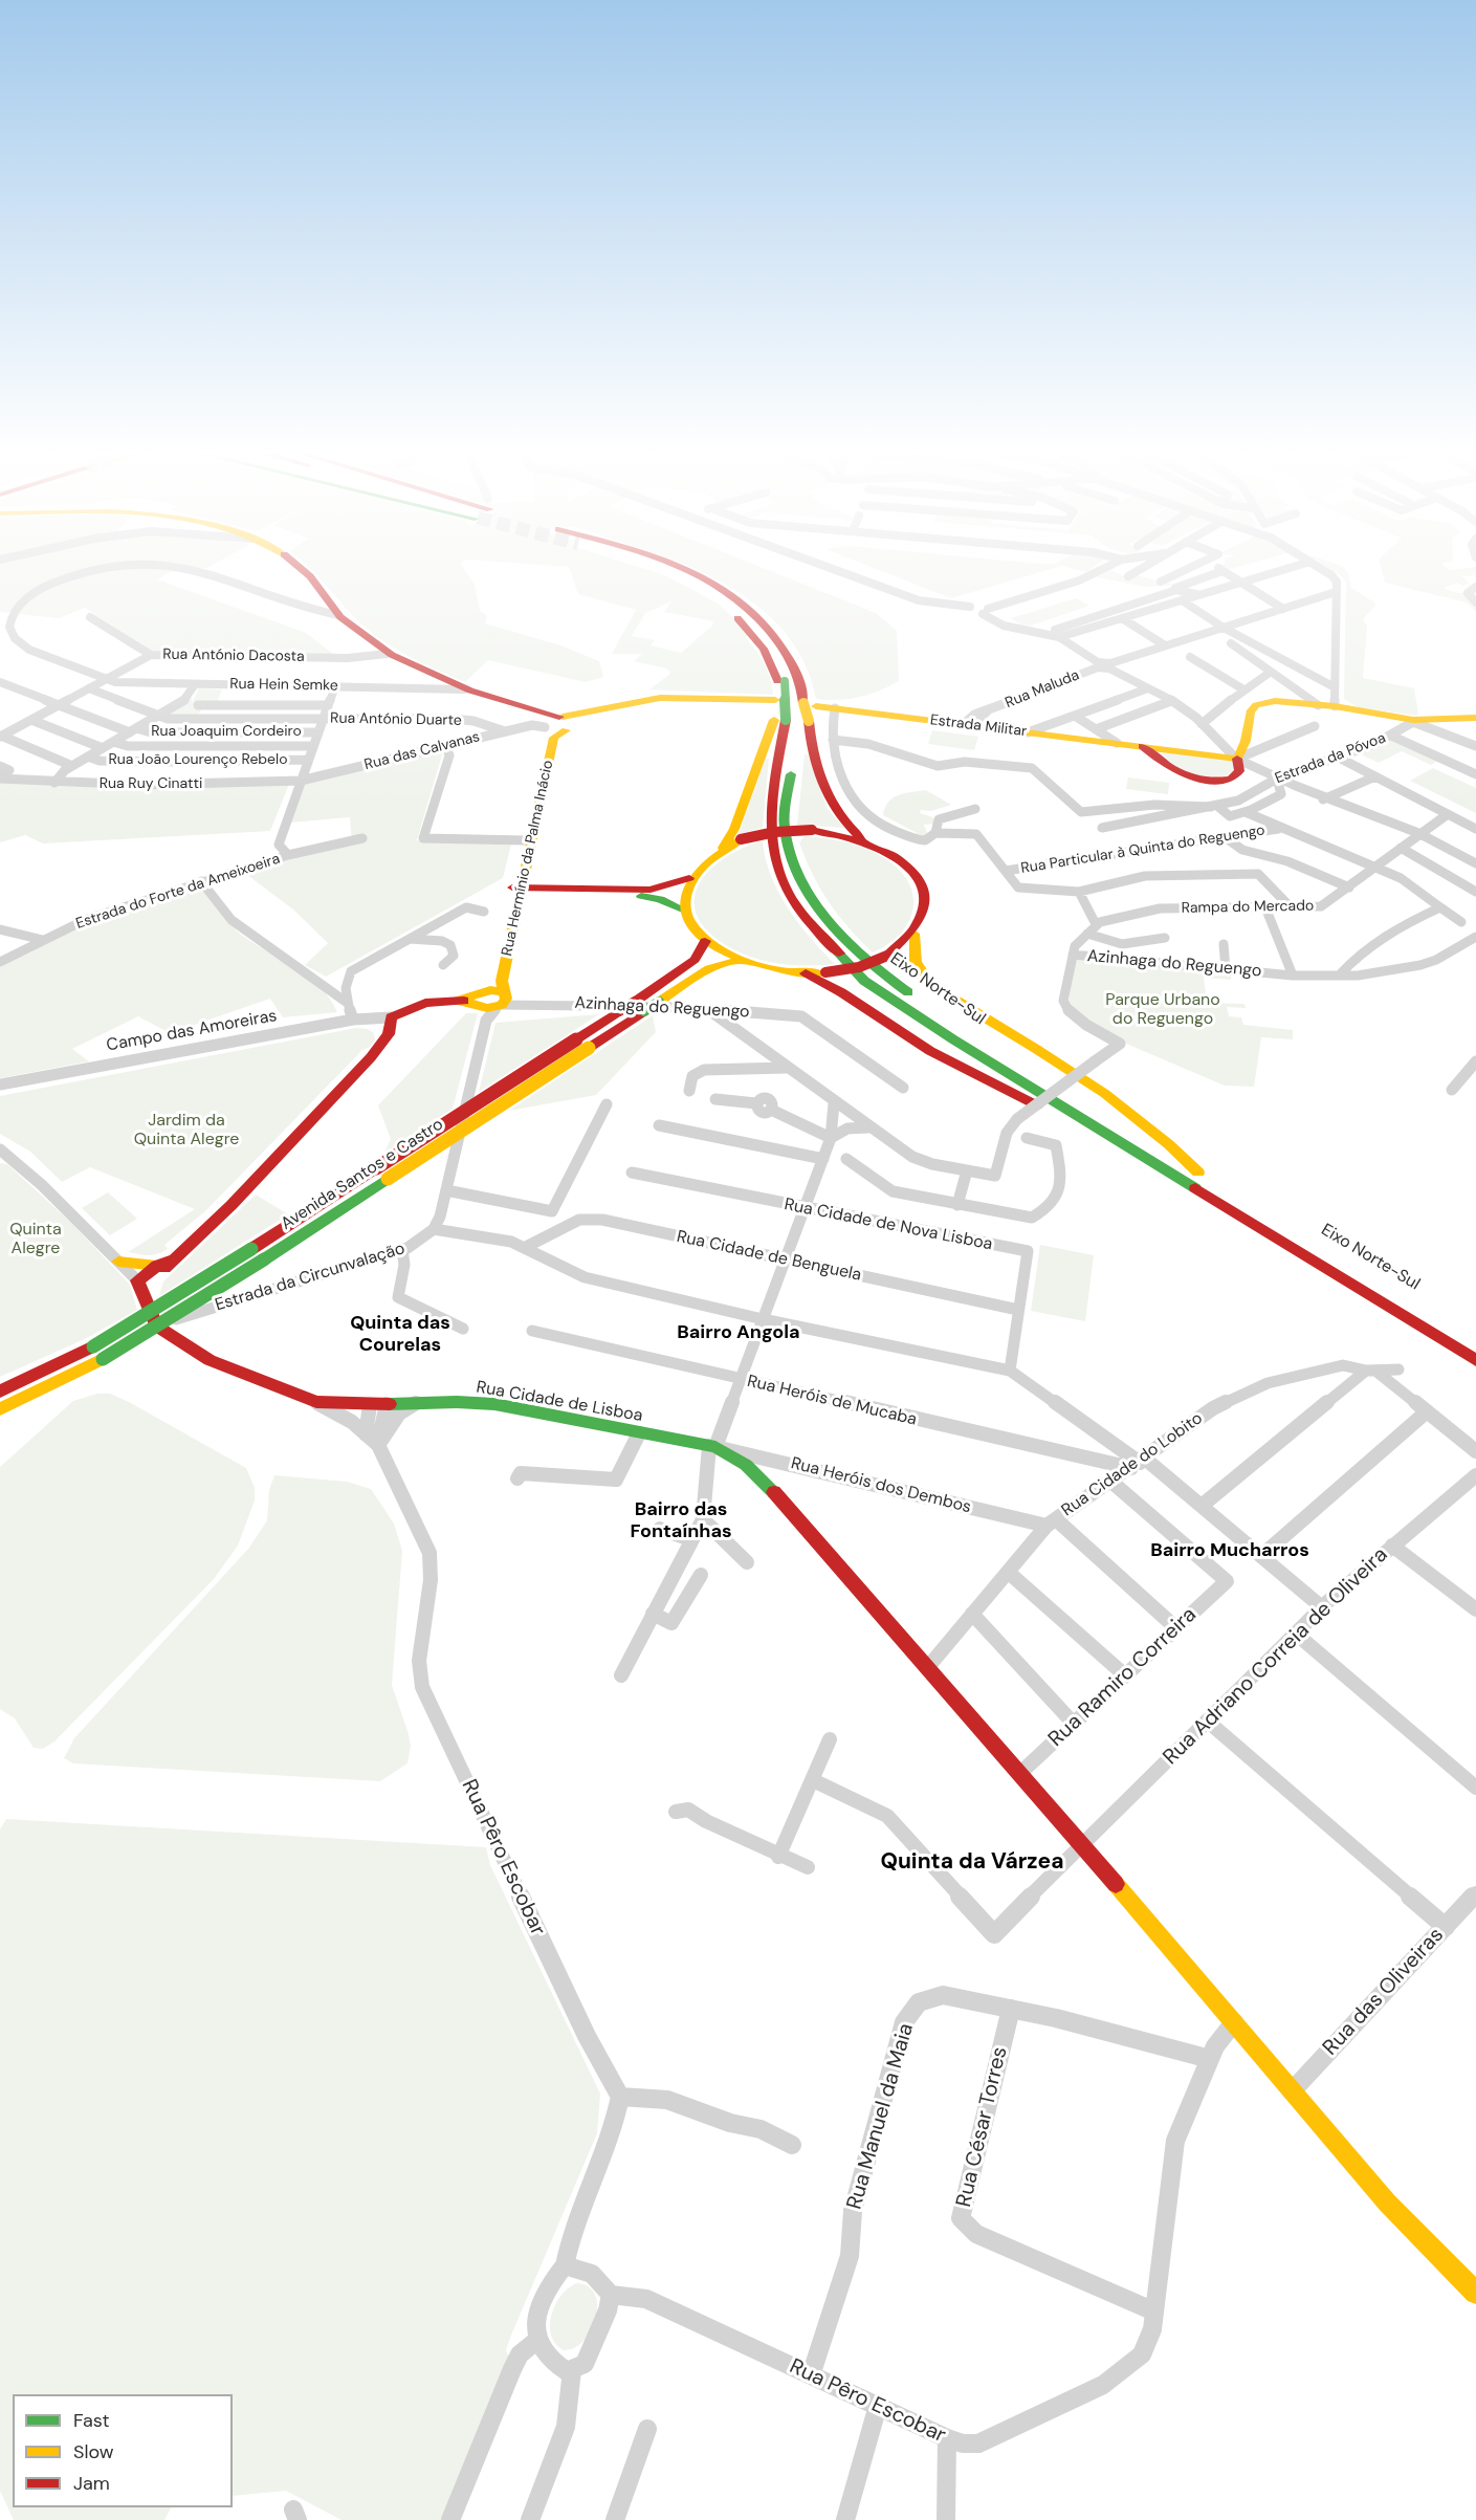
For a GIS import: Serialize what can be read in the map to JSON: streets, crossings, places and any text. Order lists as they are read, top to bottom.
{
  "streets": {
    "main road": [
      "Estrada Militar",
      "Rua Hermínio da Palma Inácio",
      "Eixo Norte-Sul",
      "Campo das Amoreiras",
      "Avenida Santos e Castro",
      "Rua Cidade de Lisboa"
    ],
    "street": [
      "Rua António Dacosta",
      "Rua Hein Semke",
      "Rua Maluda",
      "Rua António Duarte",
      "Rua Joaquim Cordeiro",
      "Rua das Calvanas",
      "Estrada da Póvoa",
      "Rua João Lourenço Rebelo",
      "Rua Ruy Cinatti",
      "Rua Particular à Quinta do Reguengo",
      "Estrada do Forte da Ameixoeira",
      "Rampa do Mercado",
      "Azinhaga do Reguengo",
      "Rua Cidade de Nova Lisboa",
      "Rua Cidade de Benguela",
      "Estrada da Circunvalação",
      "Rua Heróis de Mucaba",
      "Rua Cidade do Lobito",
      "Rua Heróis dos Dembos",
      "Rua Adriano Correia de Oliveira",
      "Rua Ramiro Correira",
      "Rua Pêro Escobar",
      "Rua das Oliveiras",
      "Rua Manuel da Maia",
      "Rua César Torres"
    ]
  },
  "crossings": [
    ["Rua Maluda", "Estrada Militar"],
    ["Rua António Duarte", "Rua das Calvanas"],
    ["Estrada Militar", "Eixo Norte-Sul"],
    ["Rua das Calvanas", "Rua Ruy Cinatti"],
    ["Rua das Calvanas", "Rua Hermínio da Palma Inácio"],
    ["Rua Hermínio da Palma Inácio", "Azinhaga do Reguengo"],
    ["Rua Hermínio da Palma Inácio", "Campo das Amoreiras"],
    ["Azinhaga do Reguengo", "Campo das Amoreiras"],
    ["Eixo Norte-Sul", "Avenida Santos e Castro"],
    ["Rua Cidade de Nova Lisboa", "Rua Cidade de Benguela"],
    ["Estrada da Circunvalação", "Rua Cidade de Lisboa"],
    ["Rua Heróis de Mucaba", "Rua Cidade do Lobito"],
    ["Rua Cidade de Lisboa", "Rua Cidade do Lobito"],
    ["Rua Cidade de Lisboa", "Rua Heróis dos Dembos"],
    ["Rua Cidade de Lisboa", "Rua Adriano Correia de Oliveira"],
    ["Rua Cidade de Lisboa", "Rua Ramiro Correira"],
    ["Rua Cidade de Lisboa", "Rua Pêro Escobar"],
    ["Rua Cidade de Lisboa", "Rua das Oliveiras"],
    ["Rua Cidade do Lobito", "Rua Heróis dos Dembos"],
    ["Rua Cidade do Lobito", "Rua Ramiro Correira"],
    ["Rua Heróis dos Dembos", "Rua Ramiro Correira"],
    ["Rua Pêro Escobar", "Rua Manuel da Maia"],
    ["Rua Pêro Escobar", "Rua César Torres"],
    ["Rua Manuel da Maia", "Rua César Torres"]
  ],
  "districts": [
    "Quinta das Courelas",
    "Bairro Angola",
    "Bairro das Fontaínhas",
    "Bairro Mucharros",
    "Quinta da Várzea"
  ],
  "parks": ["Parque Urbano do Reguengo", "Jardim da Quinta Alegre", "Quinta Alegre"],
  "legend": ["Fast", "Slow", "Jam"]
}
